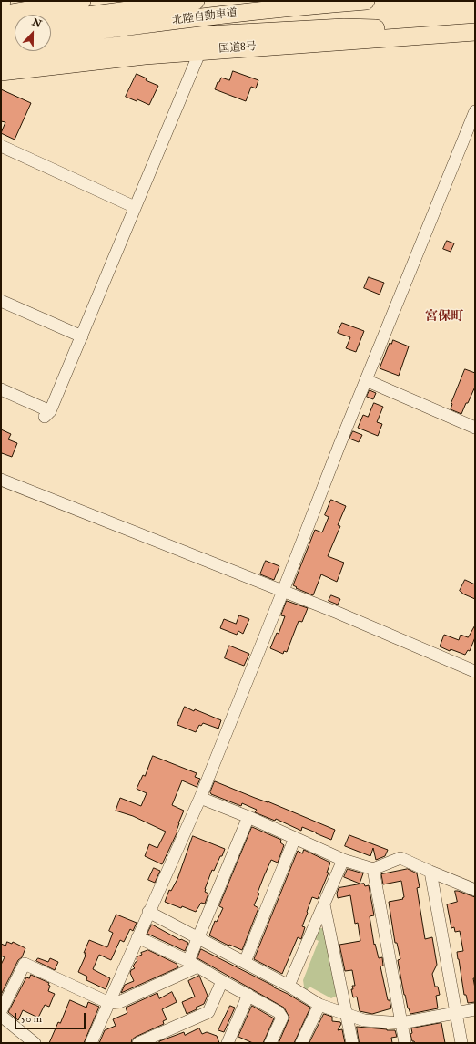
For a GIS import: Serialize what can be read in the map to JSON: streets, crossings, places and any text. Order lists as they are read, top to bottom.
{
  "streets": {
    "highway": ["北陸自動車道", "国道8号"]
  },
  "districts": ["宮保町"],
  "scale_bar": "50 m",
  "north": "top"
}
